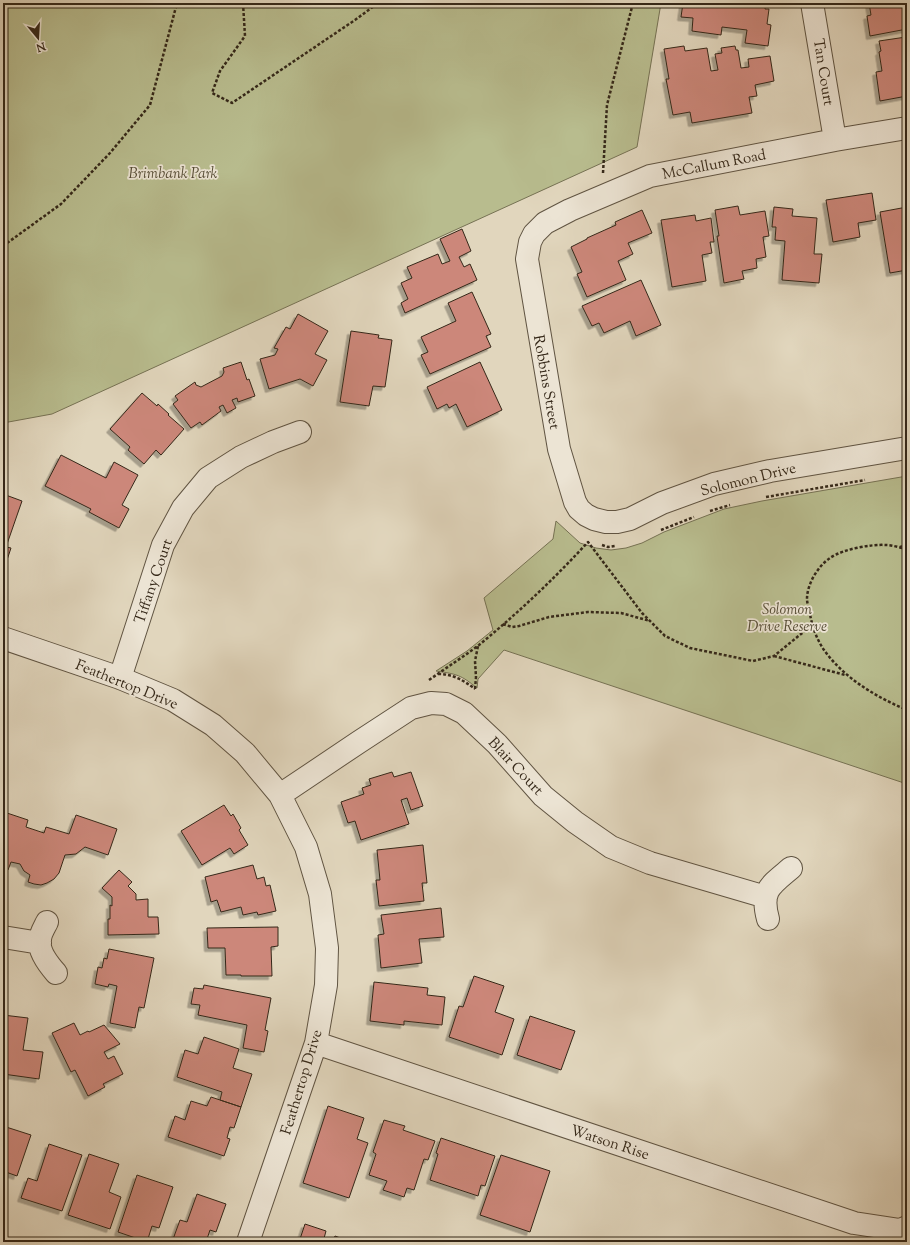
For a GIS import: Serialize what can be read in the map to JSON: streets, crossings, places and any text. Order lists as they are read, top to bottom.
{
  "streets": {
    "street": [
      "Tan Court",
      "McCallum Road",
      "Robbins Street",
      "Solomon Drive",
      "Tiffany Court",
      "Feathertop Drive",
      "Blair Court",
      "Watson Rise"
    ]
  },
  "crossings": [
    ["Tan Court", "McCallum Road"],
    ["McCallum Road", "Robbins Street"],
    ["Robbins Street", "Solomon Drive"],
    ["Tiffany Court", "Feathertop Drive"],
    ["Feathertop Drive", "Blair Court"],
    ["Feathertop Drive", "Watson Rise"]
  ],
  "parks": ["Brimbank Park", "Solomon Drive Reserve"],
  "north": "bottom"
}
